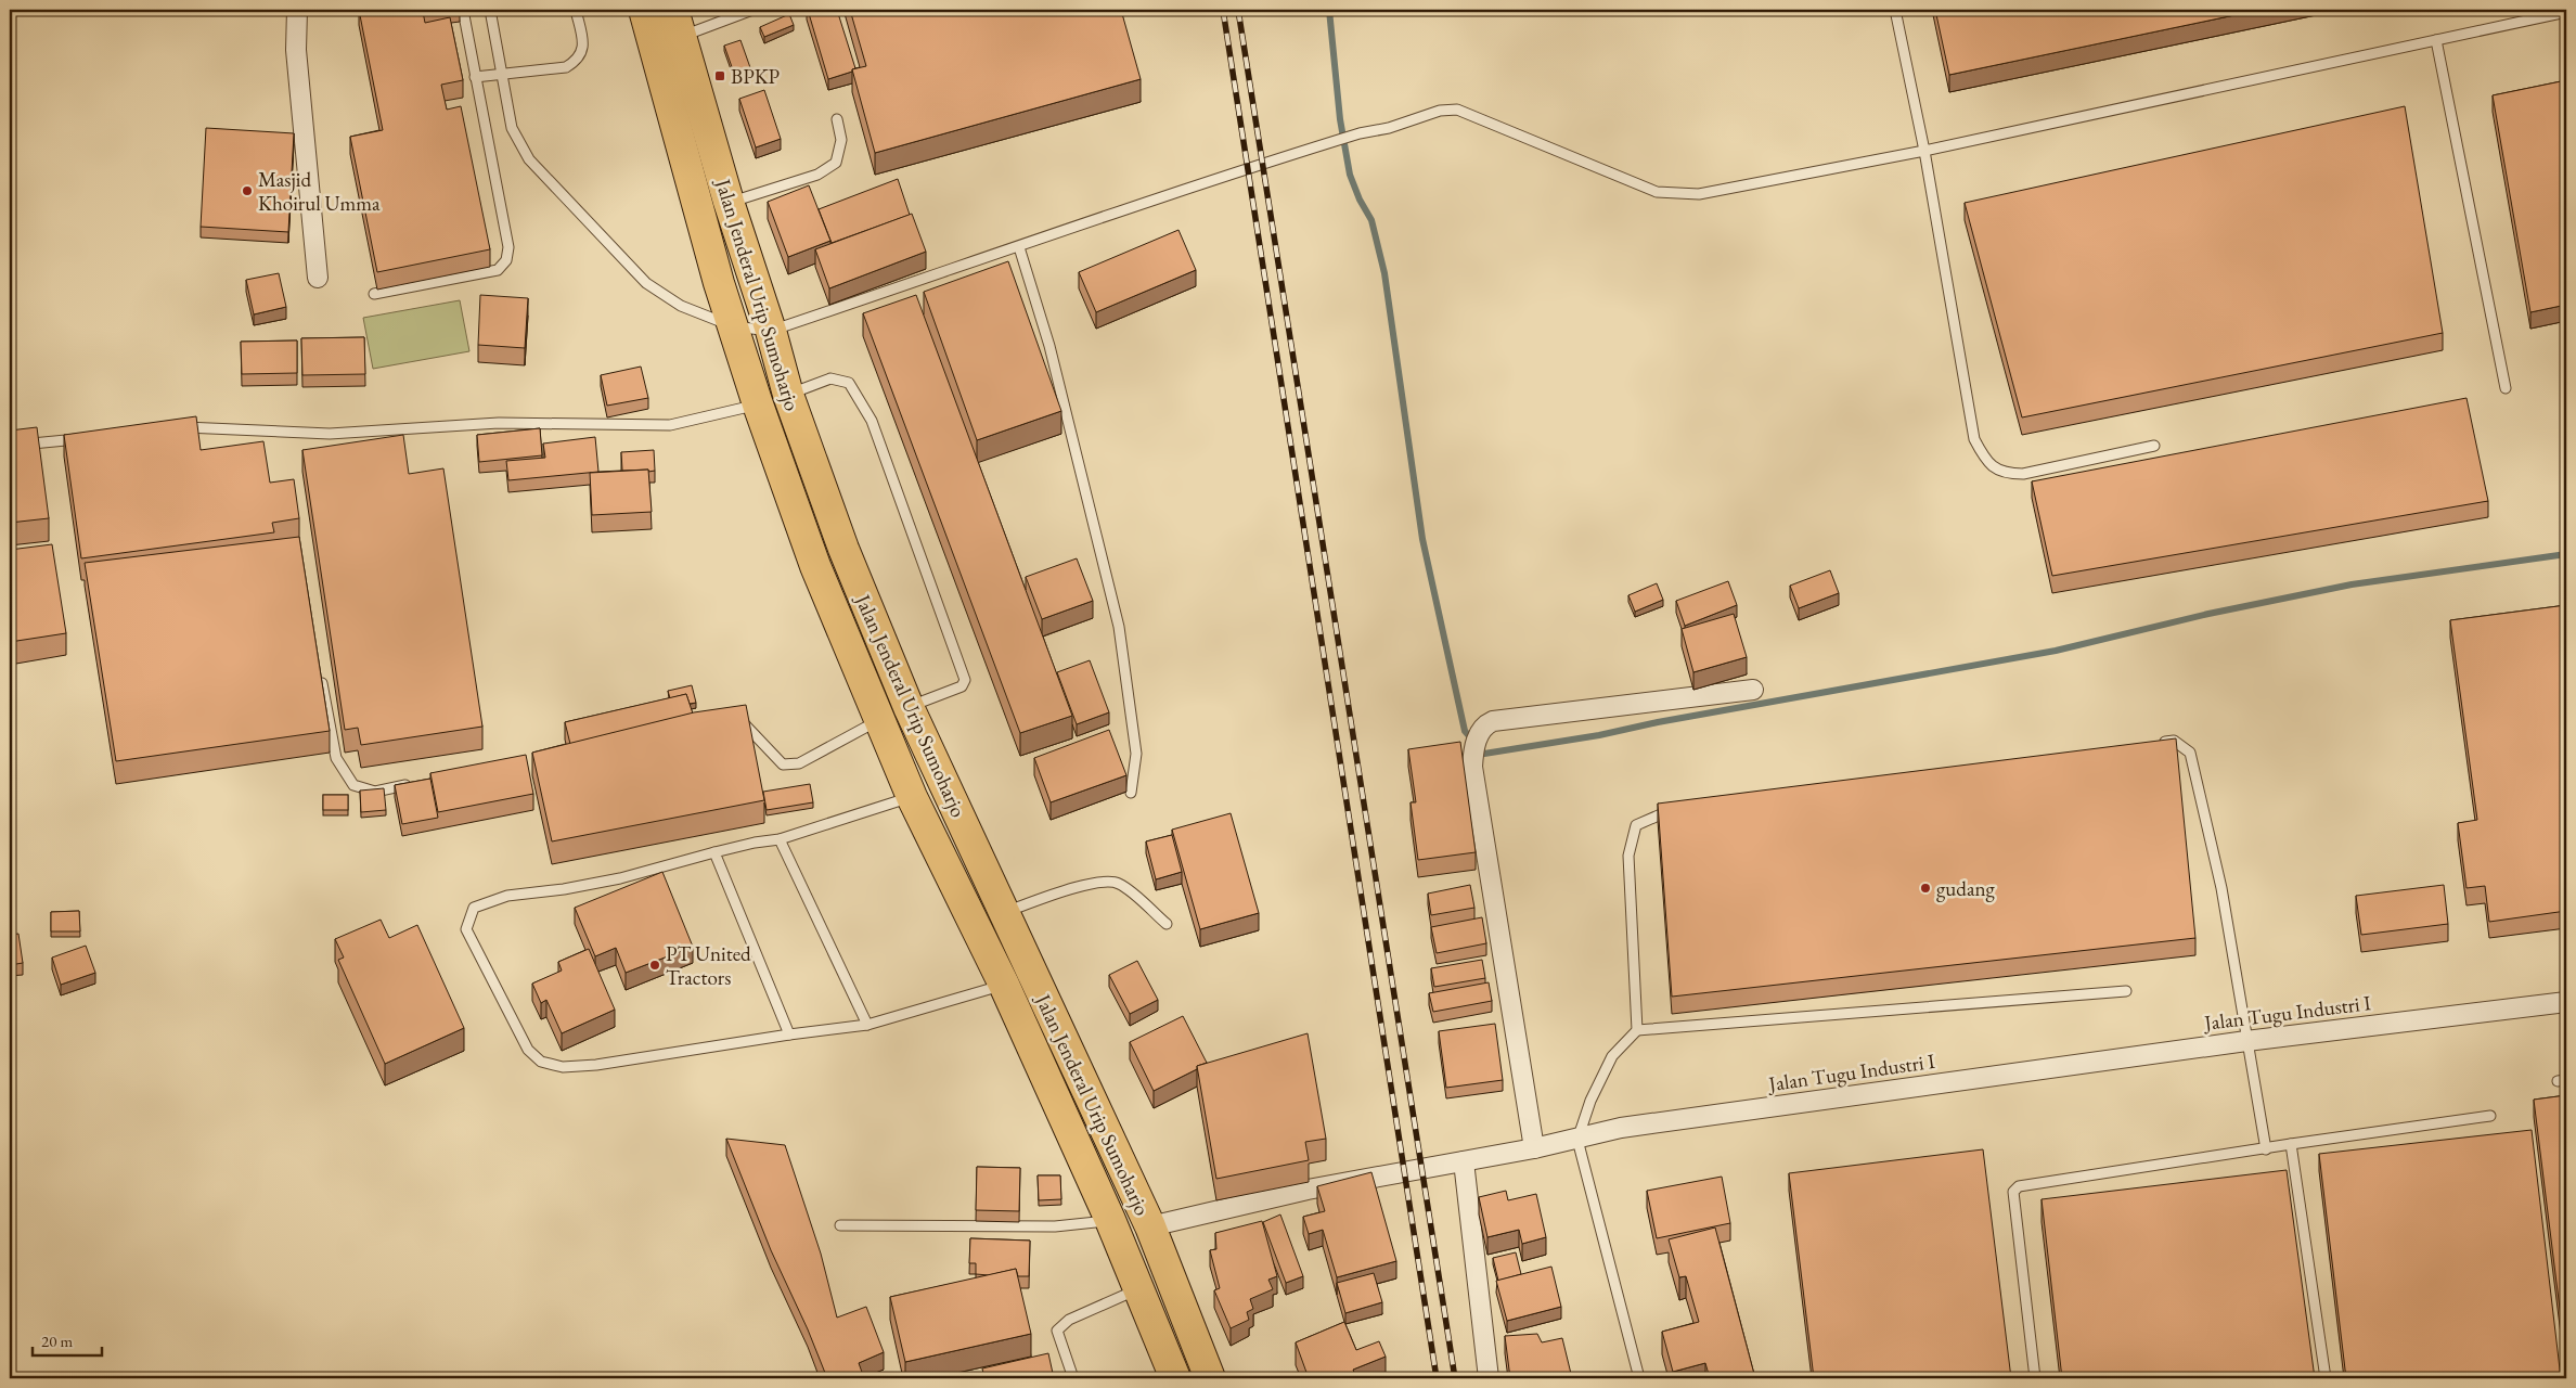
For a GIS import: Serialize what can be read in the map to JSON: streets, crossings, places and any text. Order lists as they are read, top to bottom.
{
  "streets": {
    "highway": ["Jalan Jenderal Urip Sumoharjo"],
    "street": ["Jalan Tugu Industri I"]
  },
  "crossings": [
    ["Jalan Jenderal Urip Sumoharjo", "Jalan Tugu Industri I"]
  ],
  "places": {
    "transit": ["BPKP"],
    "other": ["Masjid Khoirul Umma", "gudang", "PT United Tractors"]
  },
  "scale_bar": "20 m"
}
